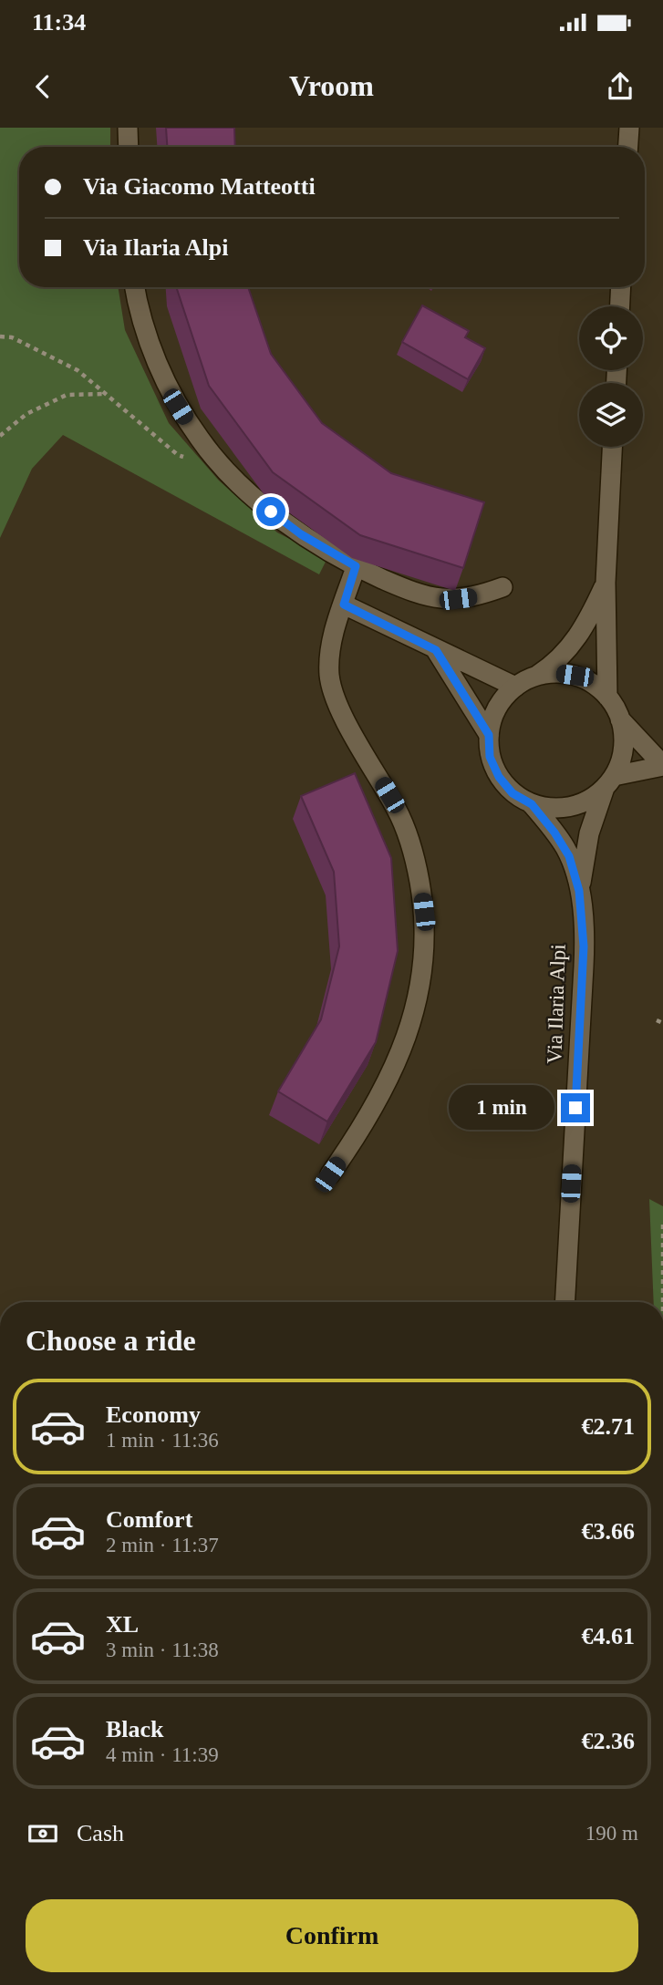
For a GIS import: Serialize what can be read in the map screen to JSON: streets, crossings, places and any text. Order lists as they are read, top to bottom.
{
  "streets": {
    "street": ["Via Ilaria Alpi"]
  },
  "page": {
    "status": "11:34",
    "header": "Vroom",
    "banner": ["Via Giacomo Matteotti", "Via Ilaria Alpi"],
    "bubble": "1 min",
    "heading": "Choose a ride",
    "list": [
      {
        "name": "Economy",
        "note": "1 min · 11:36",
        "value": "€2.71"
      },
      {
        "name": "Comfort",
        "note": "2 min · 11:37",
        "value": "€3.66"
      },
      {
        "name": "XL",
        "note": "3 min · 11:38",
        "value": "€4.61"
      },
      {
        "name": "Black",
        "note": "4 min · 11:39",
        "value": "€2.36"
      }
    ],
    "pay": ["Cash", "190 m"],
    "buttons": "Confirm"
  }
}
